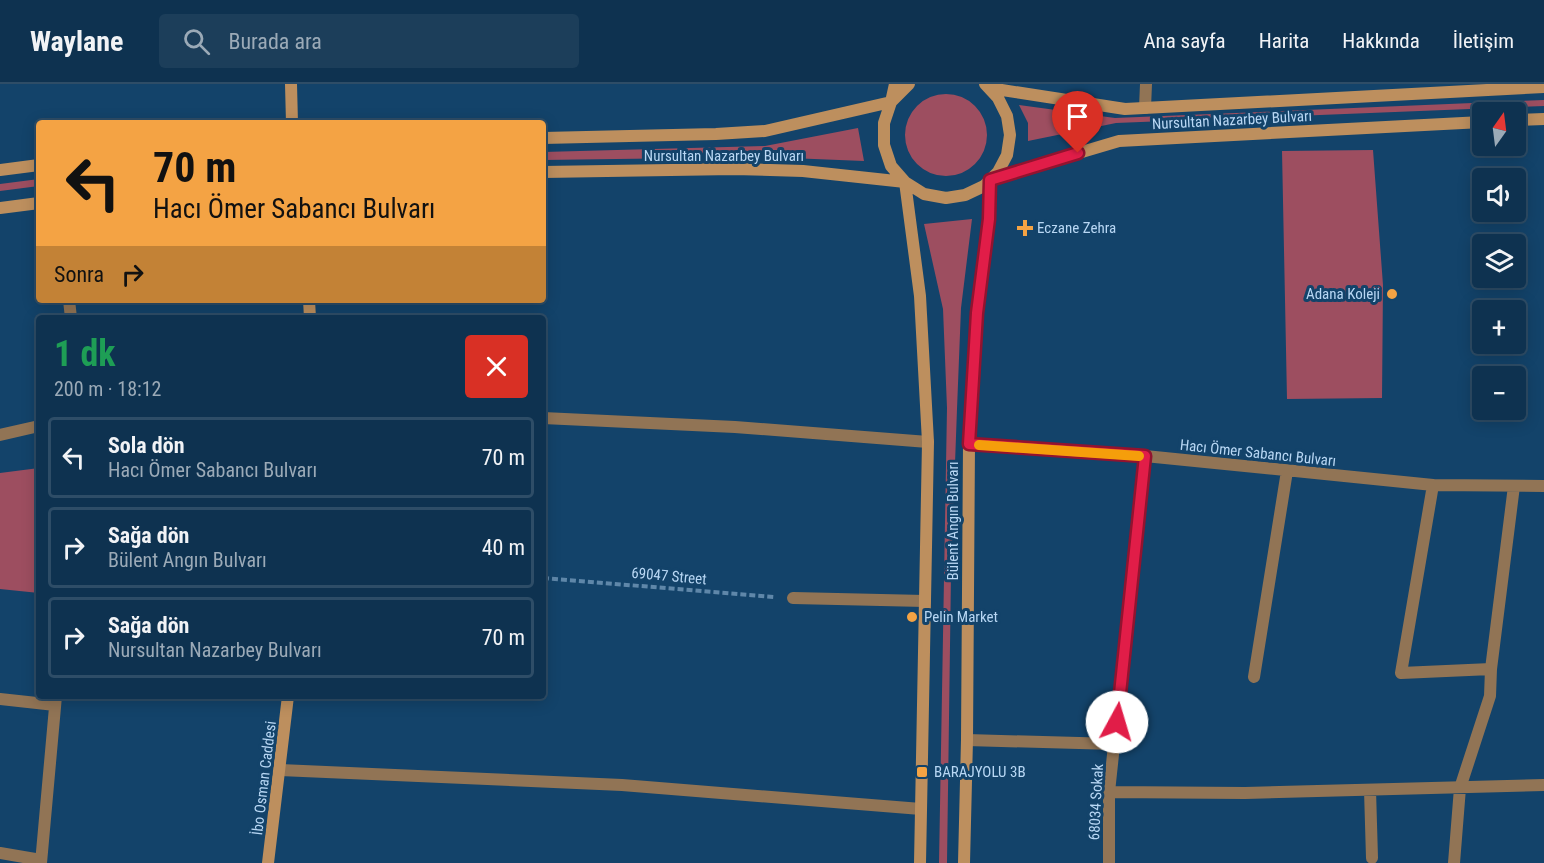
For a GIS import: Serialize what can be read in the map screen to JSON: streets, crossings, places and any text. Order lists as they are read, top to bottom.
{
  "streets": {
    "main road": ["Nursultan Nazarbey Bulvarı", "Bülent Angın Bulvarı", "İbo Osman Caddesi"],
    "street": ["Hacı Ömer Sabancı Bulvarı", "68034 Sokak"],
    "path": ["69047 Street"]
  },
  "crossings": [
    ["Nursultan Nazarbey Bulvarı", "Bülent Angın Bulvarı"],
    ["Hacı Ömer Sabancı Bulvarı", "Bülent Angın Bulvarı"],
    ["Hacı Ömer Sabancı Bulvarı", "68034 Sokak"]
  ],
  "places": {
    "health": ["Eczane Zehra"],
    "other": ["Adana Koleji", "Pelin Market"],
    "transit": ["BARAJYOLU 3B"]
  },
  "north": "top",
  "page": {
    "header": "Waylane",
    "search": "Burada ara",
    "nav": [
      "Ana sayfa",
      "Harita",
      "Hakkında",
      "İletişim"
    ],
    "map_buttons": ["+", "−"],
    "turn": ["70 m", "Hacı Ömer Sabancı Bulvarı"],
    "then": "Sonra",
    "heading": ["1 dk", "200 m · 18:12"],
    "list": [
      {
        "name": "Sola dön",
        "note": "Hacı Ömer Sabancı Bulvarı",
        "value": "70 m"
      },
      {
        "name": "Sağa dön",
        "note": "Bülent Angın Bulvarı",
        "value": "40 m"
      },
      {
        "name": "Sağa dön",
        "note": "Nursultan Nazarbey Bulvarı",
        "value": "70 m"
      }
    ]
  }
}
